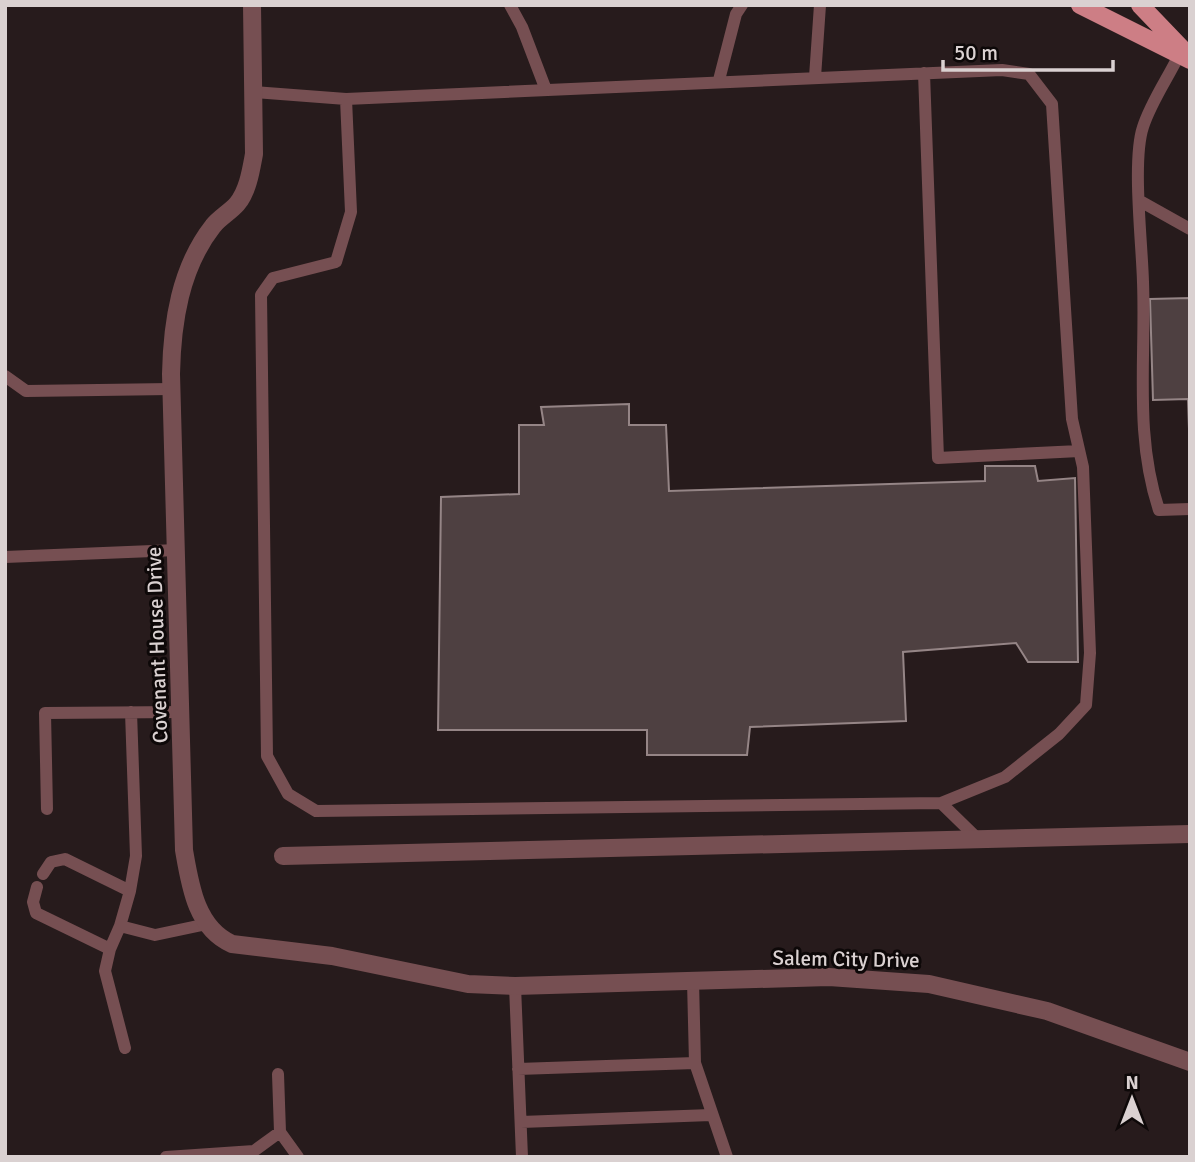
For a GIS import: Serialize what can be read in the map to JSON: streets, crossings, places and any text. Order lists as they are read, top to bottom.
{
  "streets": {
    "street": ["Covenant House Drive", "Salem City Drive"]
  },
  "scale_bar": "50 m",
  "north": "top"
}
